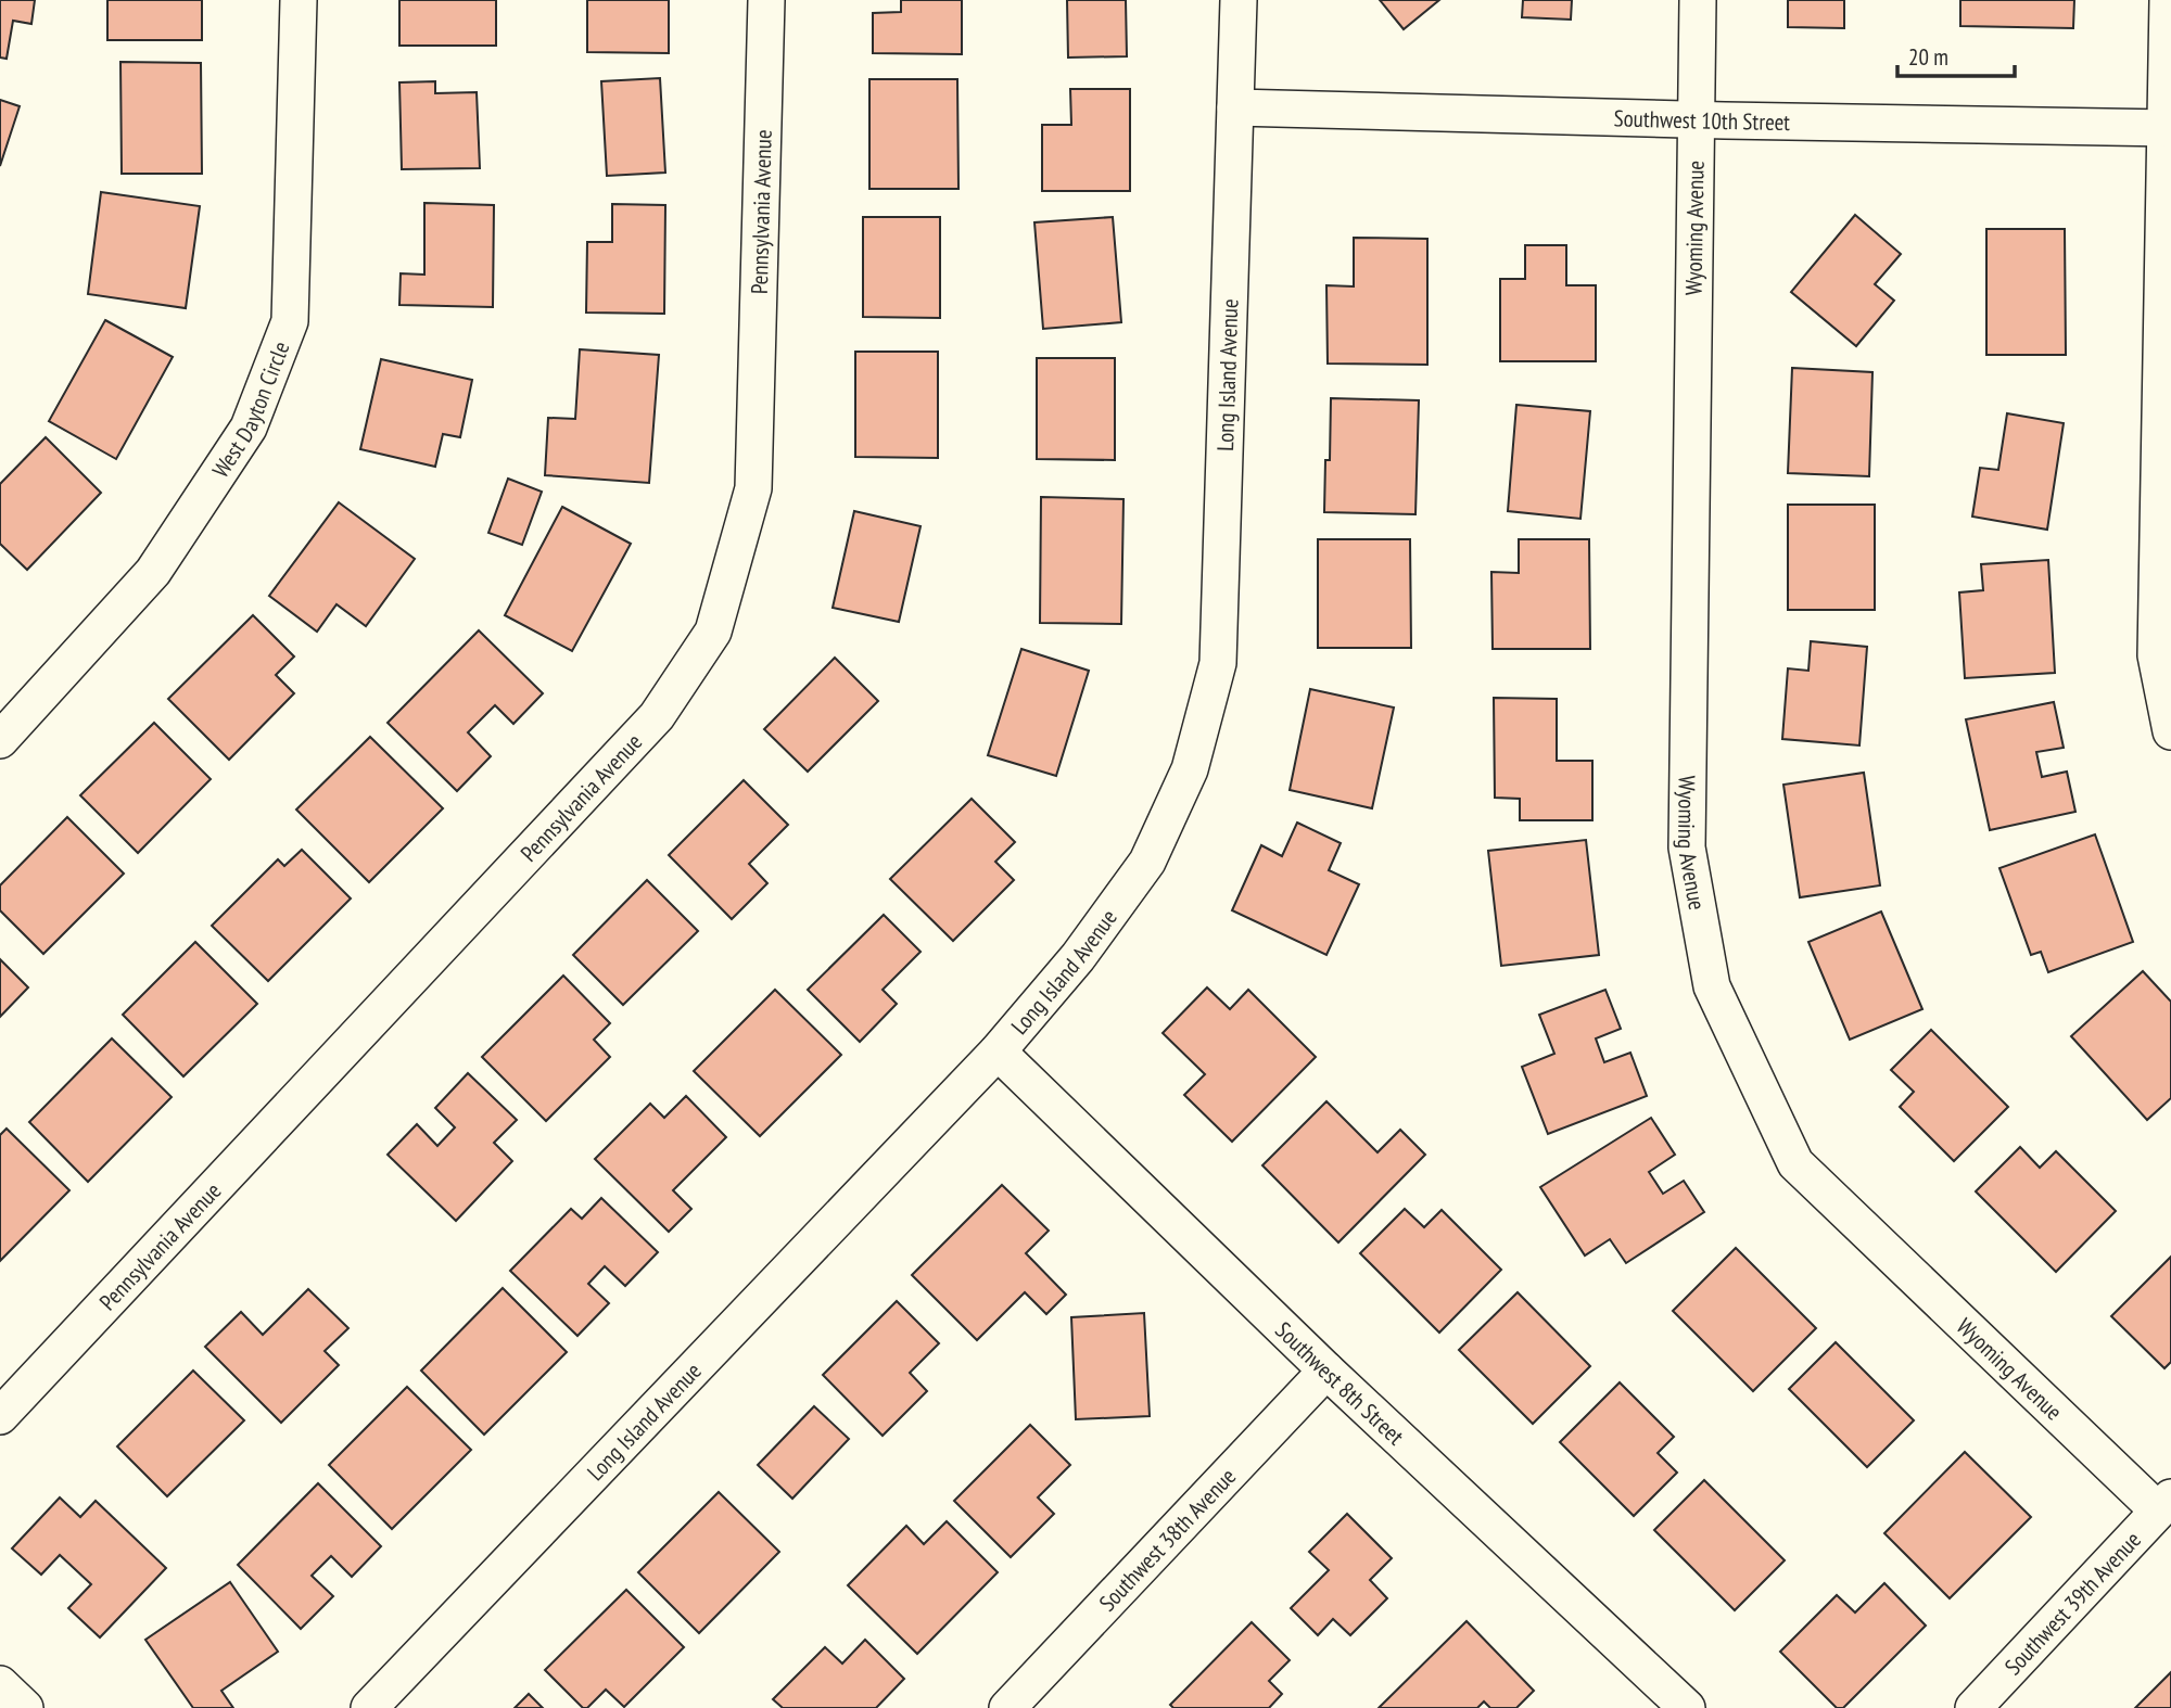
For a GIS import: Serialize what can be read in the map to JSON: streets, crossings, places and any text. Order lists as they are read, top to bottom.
{
  "streets": {
    "street": [
      "Southwest 10th Street",
      "Pennsylvania Avenue",
      "Wyoming Avenue",
      "Long Island Avenue",
      "West Dayton Circle",
      "Southwest 8th Street",
      "Southwest 38th Avenue",
      "Southwest 39th Avenue"
    ]
  },
  "crossings": [
    ["Southwest 10th Street", "Wyoming Avenue"],
    ["Southwest 10th Street", "Long Island Avenue"],
    ["Wyoming Avenue", "Southwest 39th Avenue"],
    ["Long Island Avenue", "Southwest 8th Street"],
    ["Southwest 8th Street", "Southwest 38th Avenue"]
  ],
  "scale_bar": "20 m"
}
